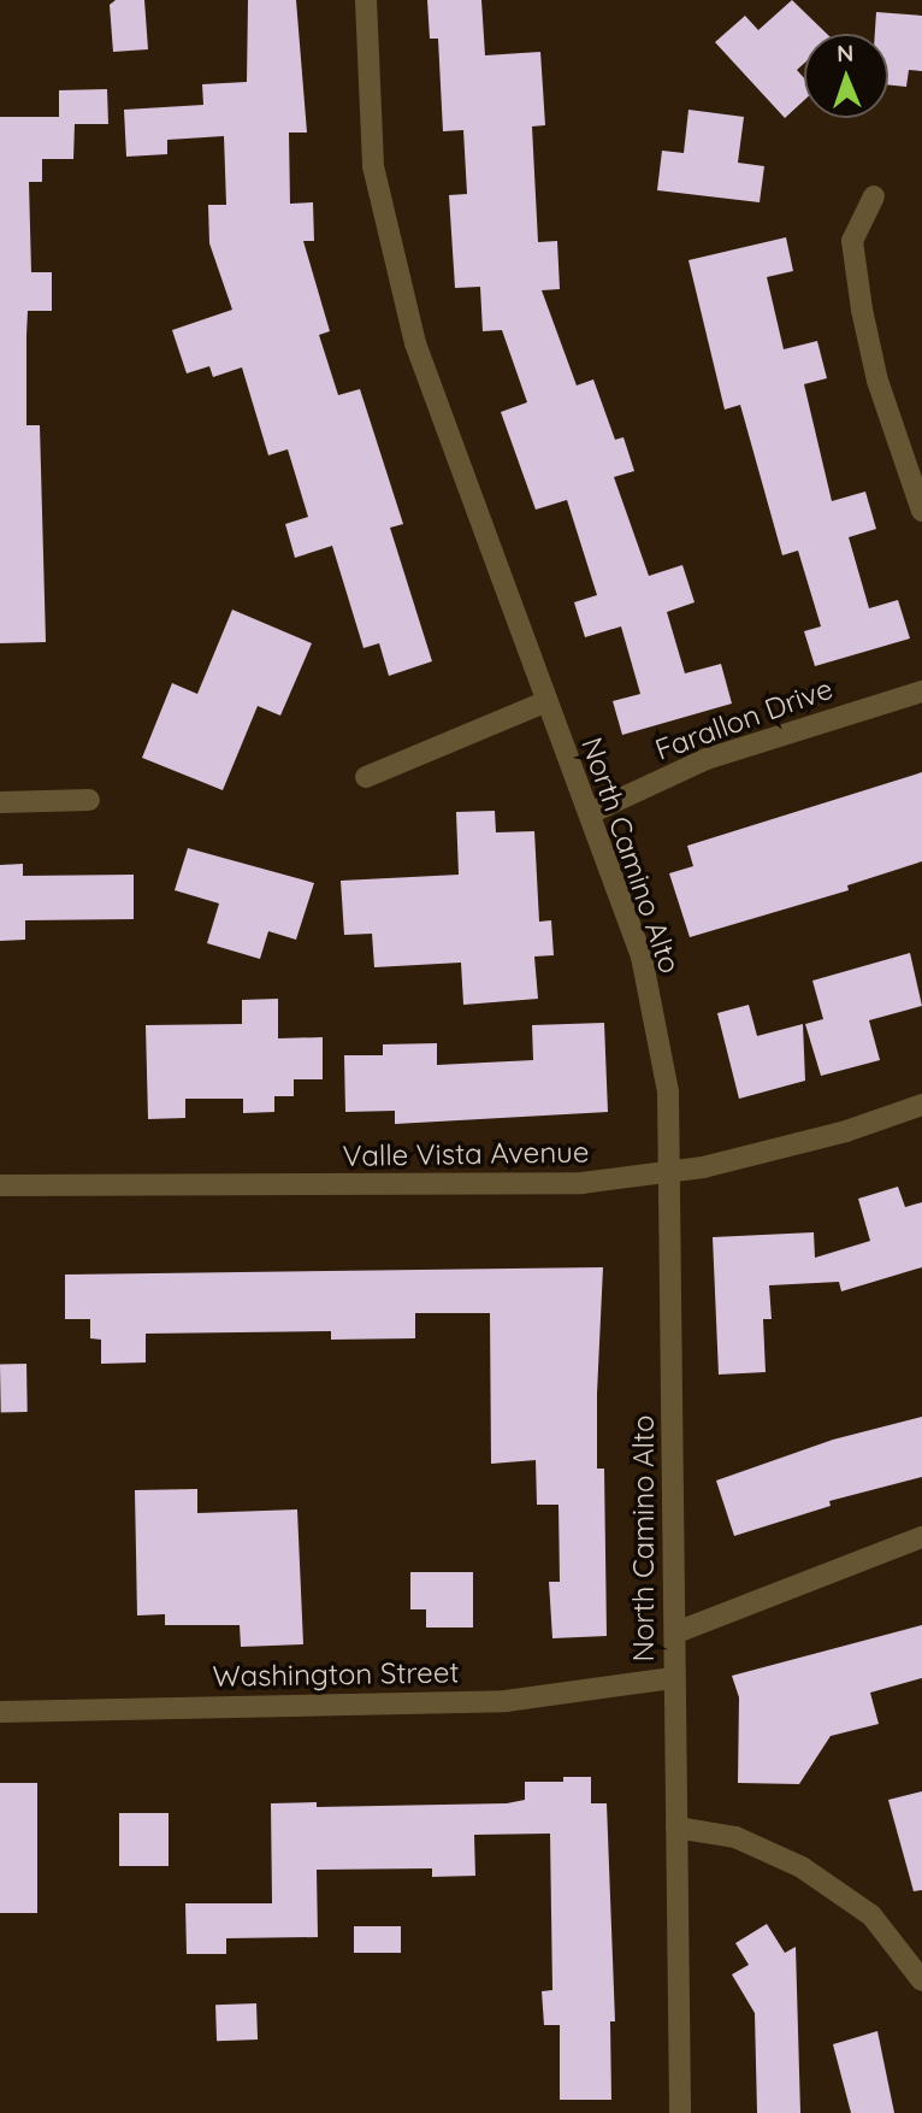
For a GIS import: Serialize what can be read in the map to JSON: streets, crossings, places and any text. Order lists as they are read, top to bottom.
{
  "streets": {
    "street": [
      "Farallon Drive",
      "North Camino Alto",
      "Valle Vista Avenue",
      "Washington Street"
    ]
  },
  "crossings": [
    ["Farallon Drive", "North Camino Alto"],
    ["North Camino Alto", "Valle Vista Avenue"],
    ["North Camino Alto", "Washington Street"]
  ],
  "north": "top"
}
